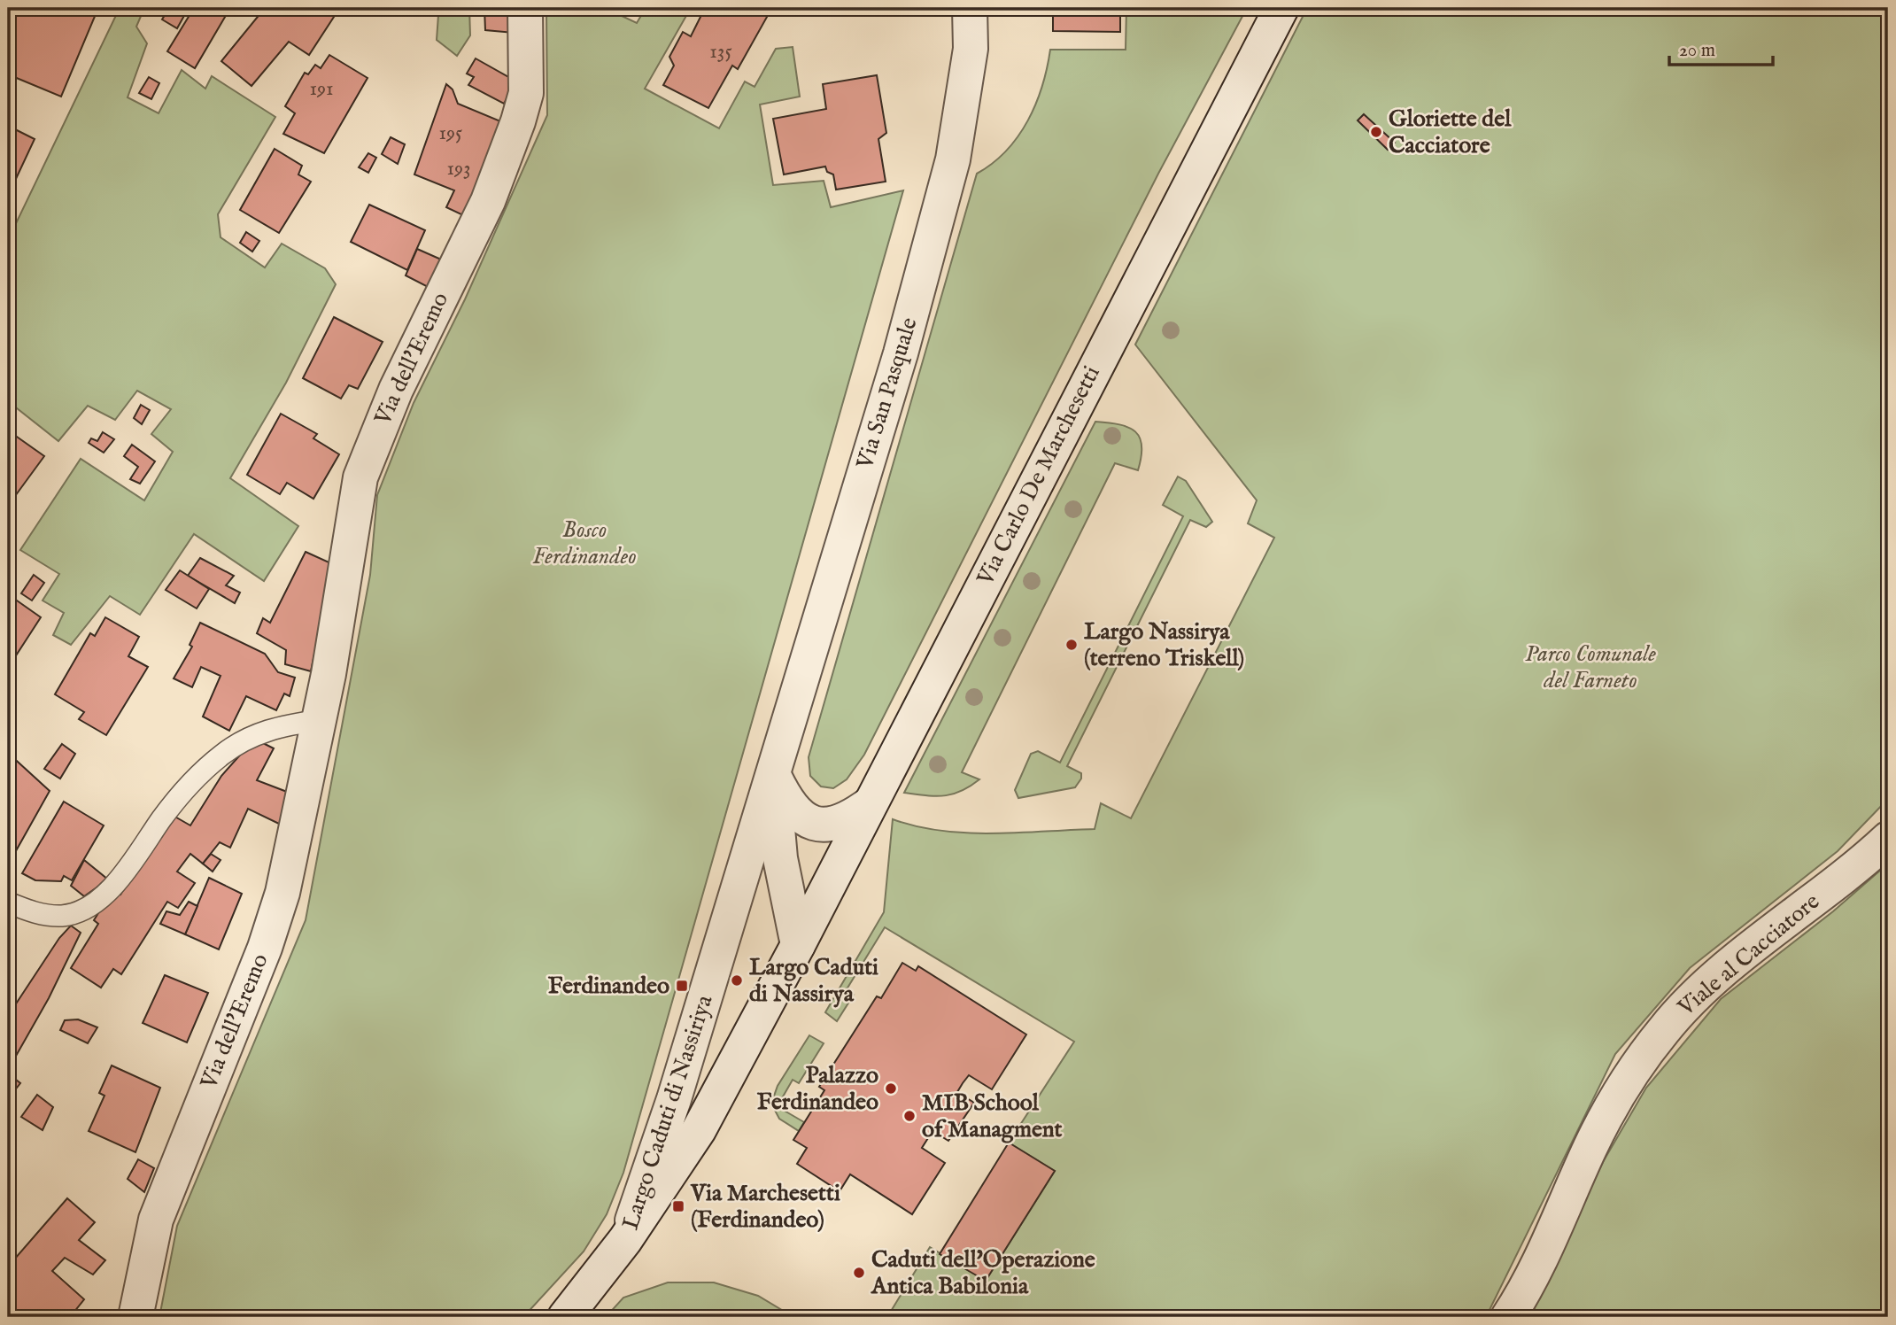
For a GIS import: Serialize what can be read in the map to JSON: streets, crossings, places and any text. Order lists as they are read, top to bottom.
{
  "streets": {
    "street": [
      "Via dell'Eremo",
      "Via San Pasquale",
      "Via Carlo De Marchesetti",
      "Viale al Cacciatore",
      "Largo Caduti di Nassiriya"
    ]
  },
  "crossings": [
    ["Via San Pasquale", "Largo Caduti di Nassiriya"],
    ["Via Carlo De Marchesetti", "Largo Caduti di Nassiriya"]
  ],
  "parks": ["Bosco Ferdinandeo", "Parco Comunale del Farneto"],
  "places": {
    "other": [
      "Gloriette del Cacciatore",
      "Largo Nassirya (terreno Triskell)",
      "Largo Caduti di Nassirya",
      "Palazzo Ferdinandeo",
      "MIB School of Managment",
      "Caduti dell'Operazione Antica Babilonia"
    ],
    "transit": ["Ferdinandeo", "Via Marchesetti (Ferdinandeo)"]
  },
  "house_numbers": [
    "135",
    "191",
    "195",
    "193"
  ],
  "scale_bar": "20 m"
}
